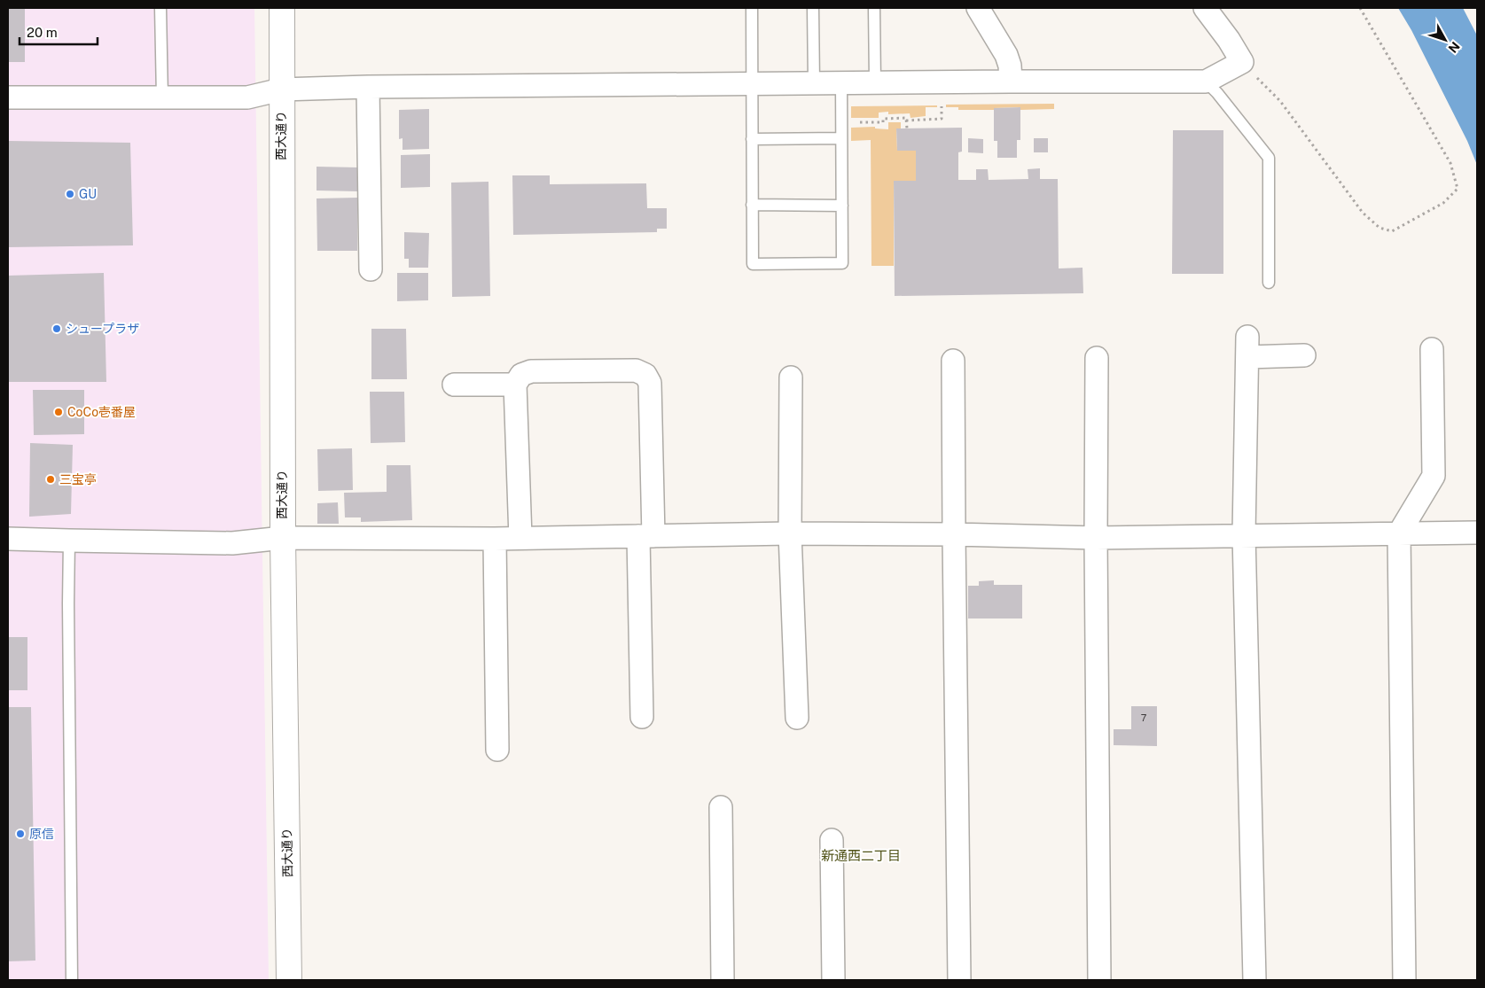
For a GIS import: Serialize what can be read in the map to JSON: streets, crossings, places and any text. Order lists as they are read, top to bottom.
{
  "streets": {
    "street": ["西大通り"]
  },
  "districts": ["新通西二丁目"],
  "places": [
    "GU",
    "シュープラザ",
    "CoCo壱番屋",
    "三宝亭",
    "原信"
  ],
  "house_numbers": ["7"],
  "scale_bar": "20 m",
  "north": "bottom right"
}
